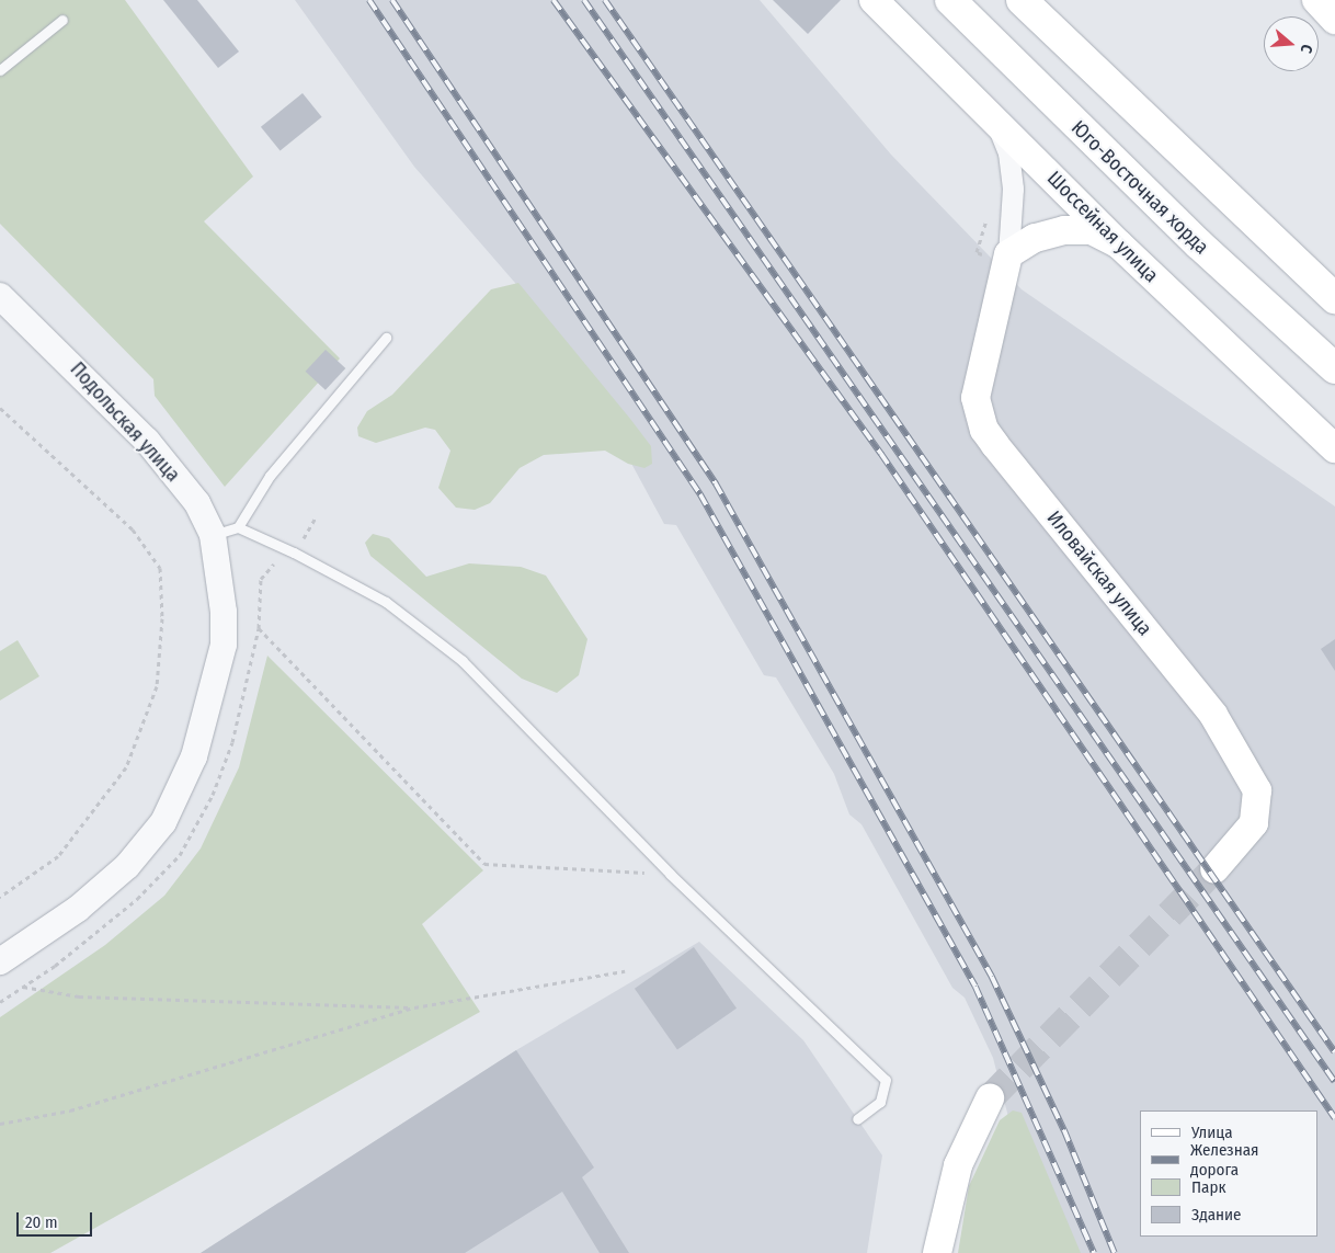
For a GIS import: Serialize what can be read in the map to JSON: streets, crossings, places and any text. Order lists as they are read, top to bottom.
{
  "streets": {
    "main road": ["Юго-Восточная хорда", "Шоссейная улица", "Иловайская улица"],
    "street": ["Подольская улица"]
  },
  "crossings": [
    ["Шоссейная улица", "Иловайская улица"]
  ],
  "legend": [
    "Улица",
    "Железная дорога",
    "Парк",
    "Здание"
  ],
  "scale_bar": "20 m",
  "north": "right"
}
